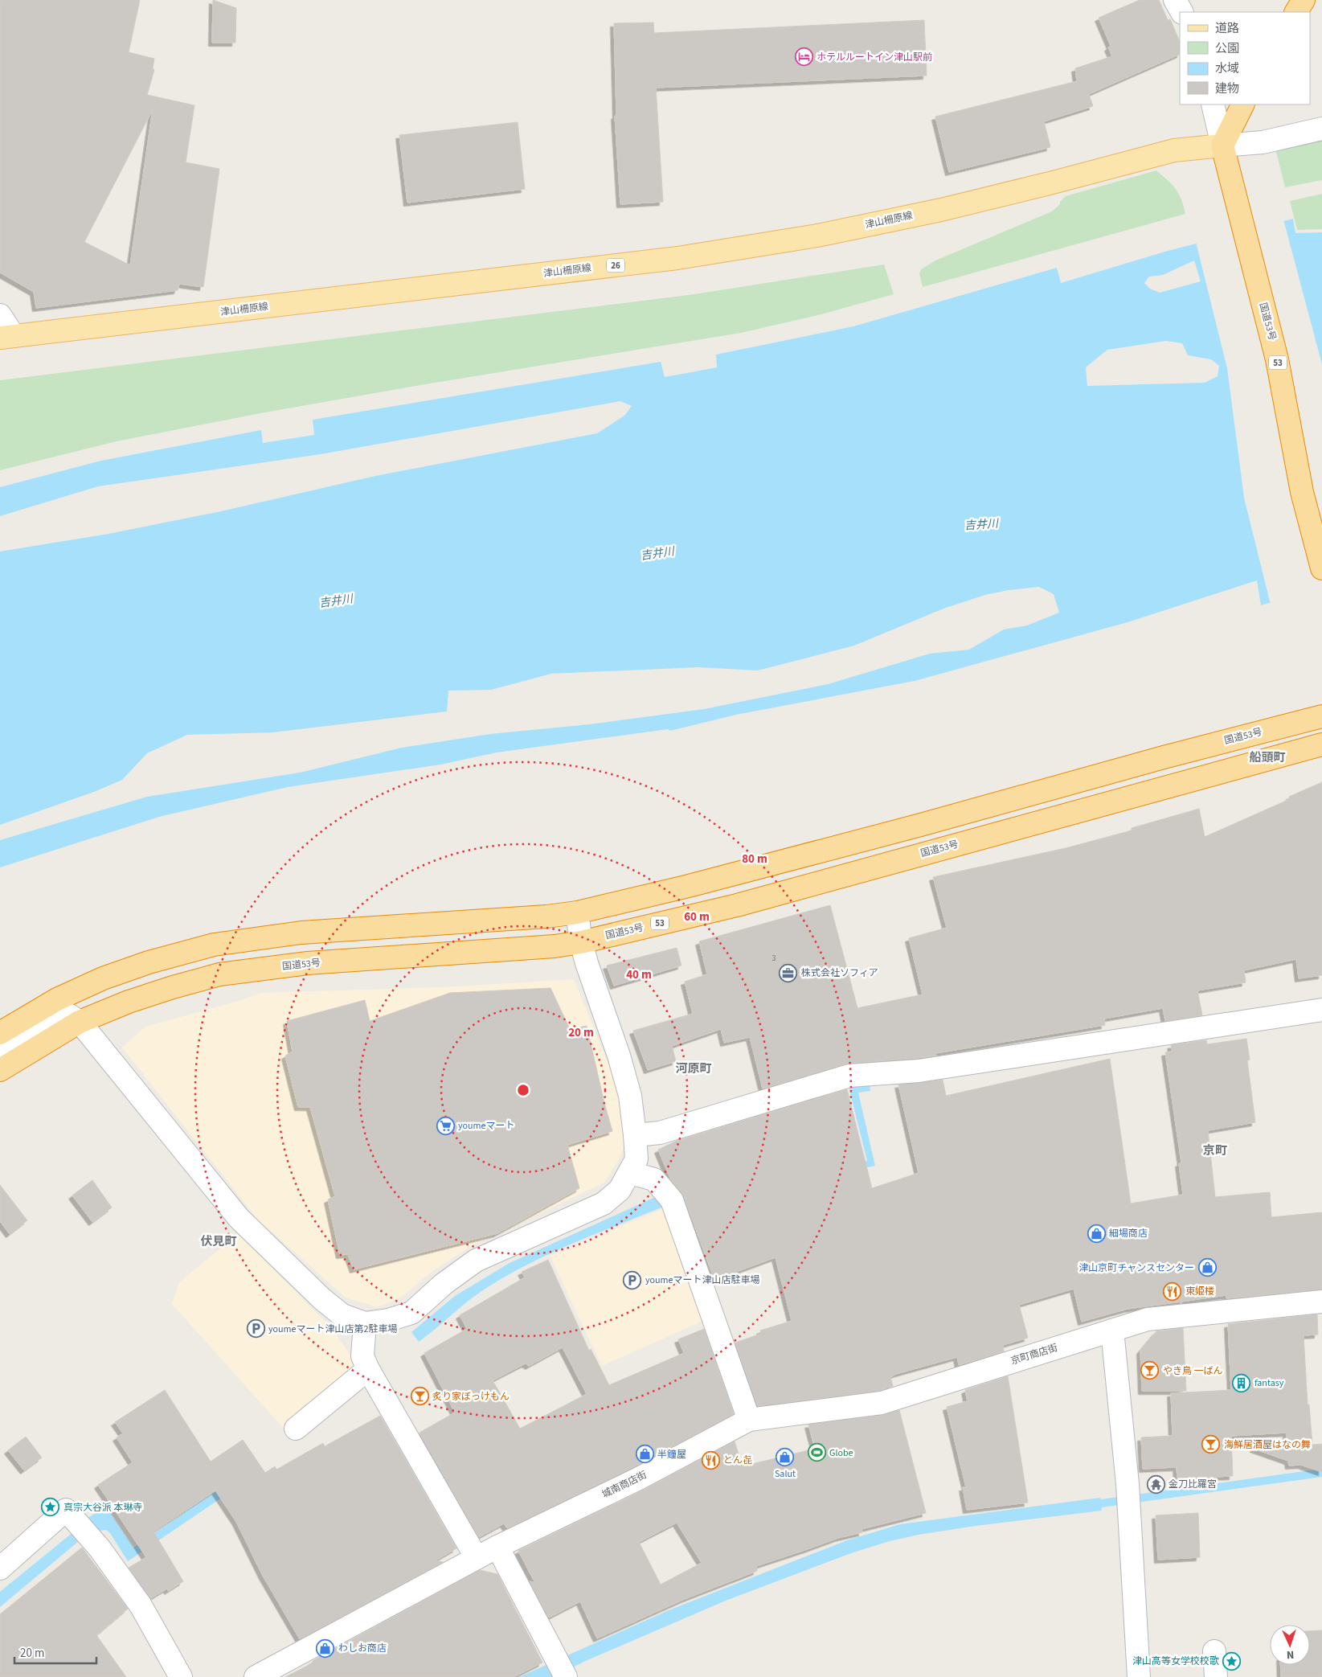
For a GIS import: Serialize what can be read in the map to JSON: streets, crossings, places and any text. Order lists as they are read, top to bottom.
{
  "streets": {
    "highway": ["国道53号", "53"],
    "main road": ["津山柵原線", "26"],
    "street": ["京町商店街", "城南商店街"]
  },
  "crossings": [
    ["津山柵原線", "国道53号"],
    ["京町商店街", "城南商店街"]
  ],
  "districts": [
    "船頭町",
    "河原町",
    "京町",
    "伏見町"
  ],
  "water": ["吉井川"],
  "places": {
    "hotel": ["ホテルルートイン津山駅前"],
    "office": ["株式会社ソフィア"],
    "supermarket": ["youmeマート"],
    "shop": [
      "細場商店",
      "津山京町チャンスセンター",
      "半鐘屋",
      "Salut",
      "わしお商店"
    ],
    "parking": ["youmeマート津山店駐車場", "youmeマート津山店第2駐車場"],
    "restaurant": ["東姫楼", "とん㐂"],
    "bar": ["やき鳥 一ばん", "炙り家ぼっけもん", "海鮮居酒屋はなの舞"],
    "building": ["fantasy"],
    "sports": ["Globe"],
    "temple": ["金刀比羅宮"],
    "place": ["真宗大谷派 本琳寺", "津山高等女学校校歌"]
  },
  "house_numbers": ["3"],
  "legend": [
    "道路",
    "公園",
    "水域",
    "建物"
  ],
  "scale_bar": "20 m",
  "north": "bottom",
  "rings": [
    "80 m",
    "60 m",
    "40 m",
    "20 m"
  ]
}
